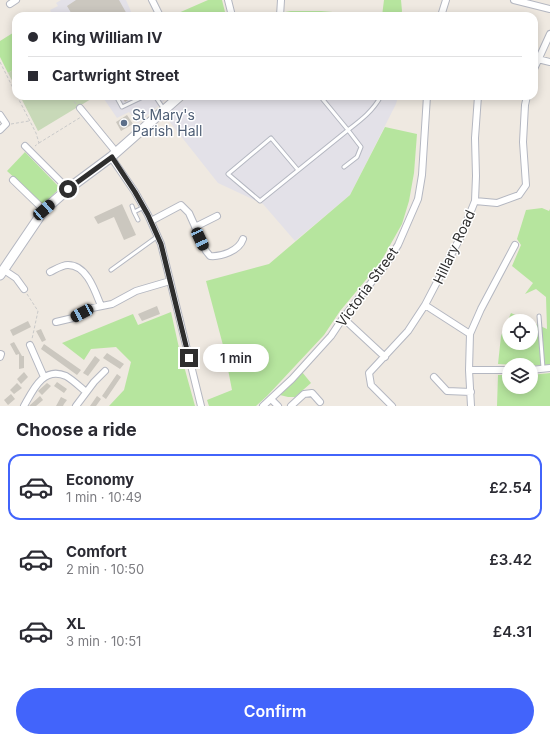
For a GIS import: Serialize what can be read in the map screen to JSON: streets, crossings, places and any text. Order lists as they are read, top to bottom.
{
  "streets": {
    "street": ["Hillary Road", "Victoria Street"]
  },
  "places": ["St Mary's Parish Hall"],
  "page": {
    "banner": ["King William IV", "Cartwright Street"],
    "bubble": "1 min",
    "heading": "Choose a ride",
    "list": [
      {
        "name": "Economy",
        "note": "1 min · 10:49",
        "value": "£2.54"
      },
      {
        "name": "Comfort",
        "note": "2 min · 10:50",
        "value": "£3.42"
      },
      {
        "name": "XL",
        "note": "3 min · 10:51",
        "value": "£4.31"
      }
    ],
    "buttons": "Confirm"
  }
}
